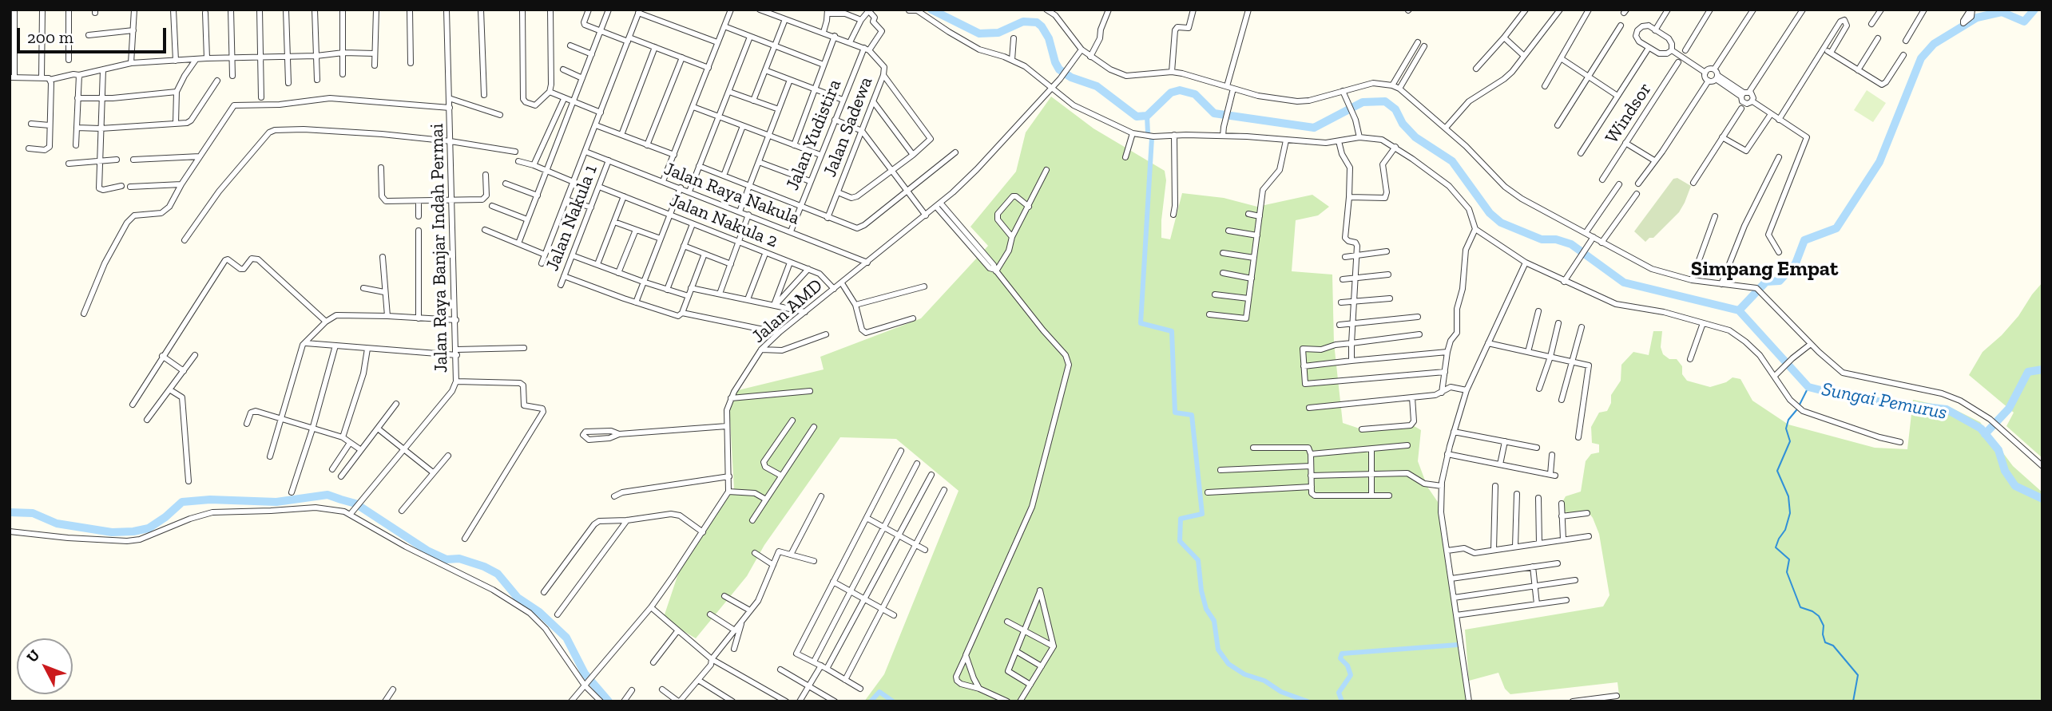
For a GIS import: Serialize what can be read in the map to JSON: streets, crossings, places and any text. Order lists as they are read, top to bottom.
{
  "streets": {
    "street": [
      "Windsor",
      "Jalan Sadewa",
      "Jalan Yudistira",
      "Jalan Raya Nakula",
      "Jalan Nakula 1",
      "Jalan Nakula 2",
      "Jalan Raya Banjar Indah Permai",
      "Jalan AMD"
    ]
  },
  "crossings": [
    ["Jalan Sadewa", "Jalan Yudistira"],
    ["Jalan Yudistira", "Jalan Raya Nakula"],
    ["Jalan Raya Nakula", "Jalan Nakula 1"],
    ["Jalan Raya Nakula", "Jalan AMD"],
    ["Jalan Nakula 1", "Jalan Nakula 2"],
    ["Jalan Nakula 2", "Jalan AMD"]
  ],
  "districts": ["Simpang Empat"],
  "water": ["Sungai Pemurus"],
  "scale_bar": "200 m",
  "north": "top left"
}
